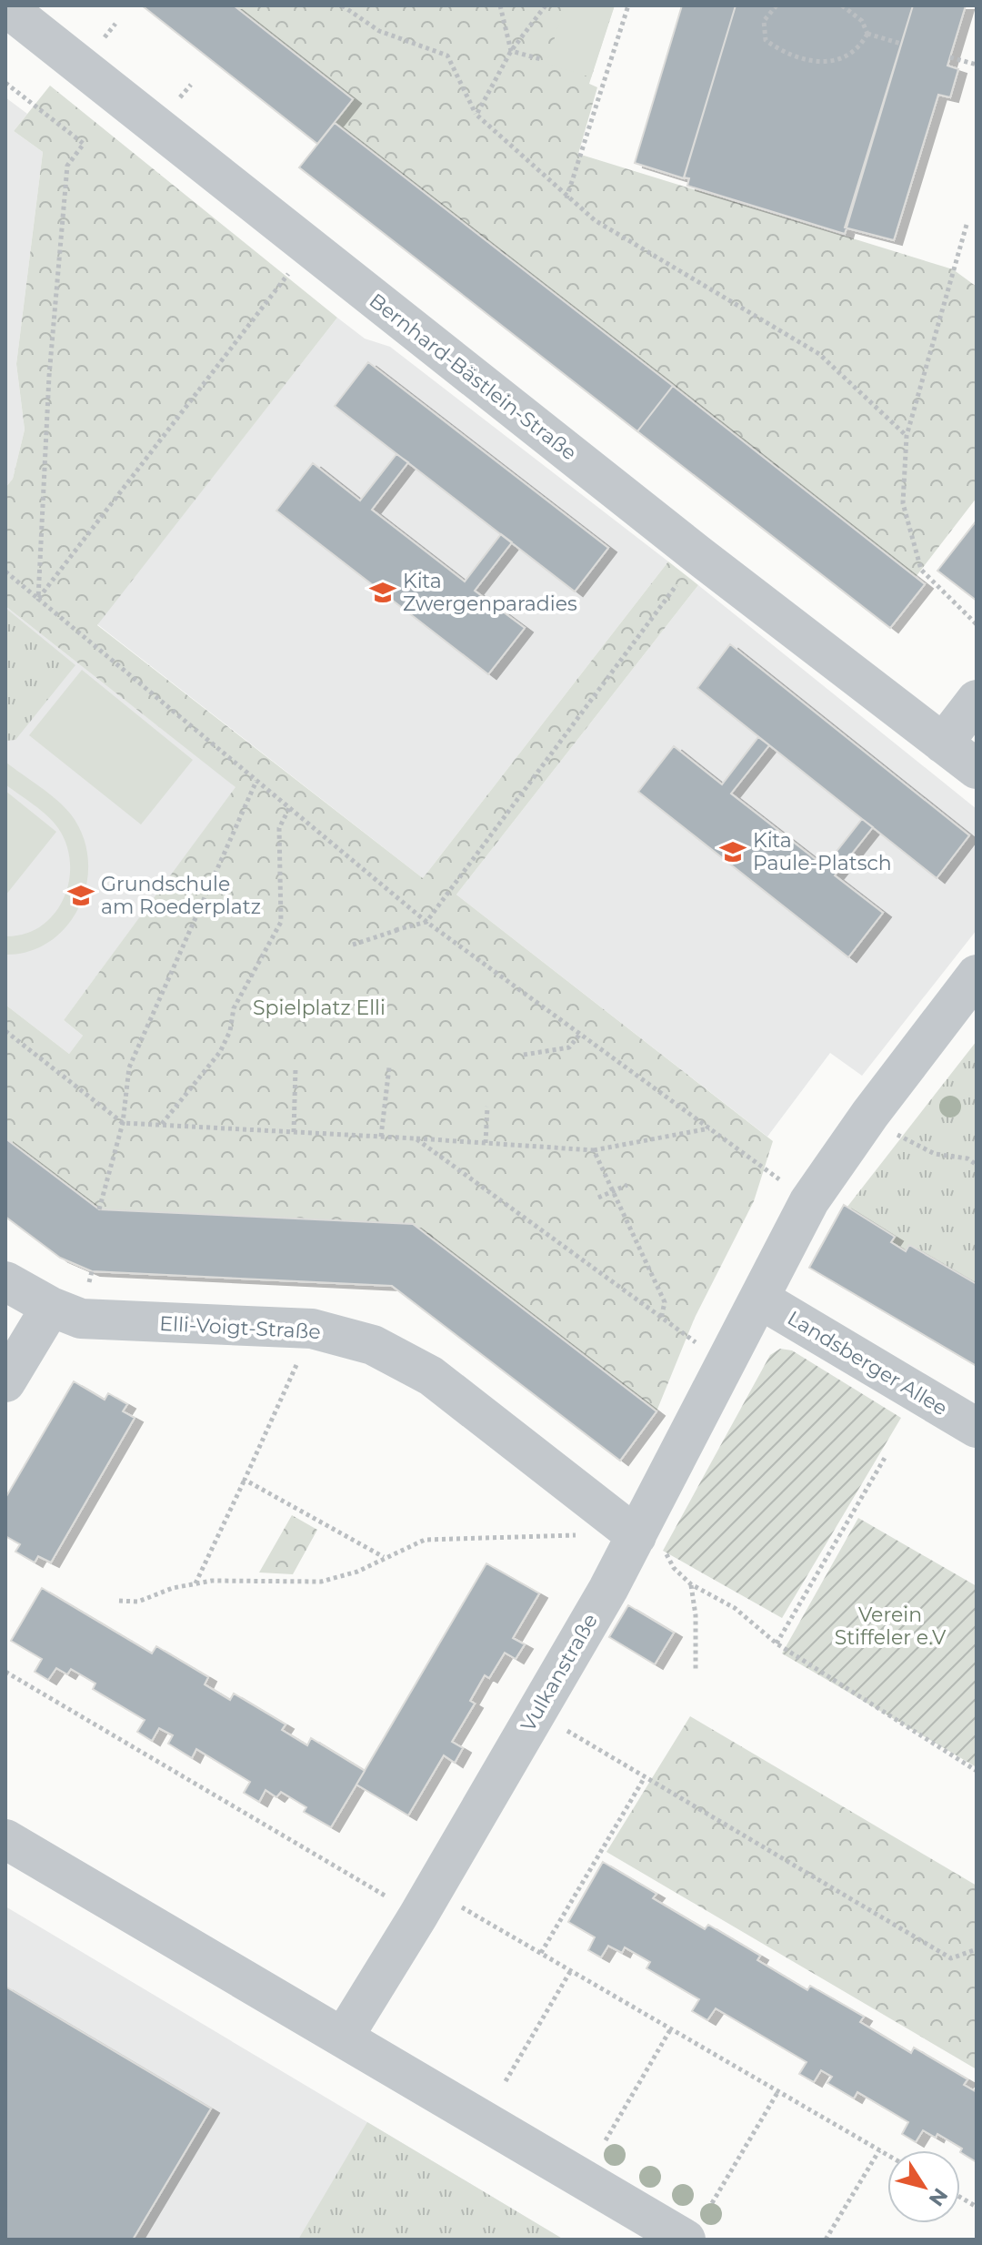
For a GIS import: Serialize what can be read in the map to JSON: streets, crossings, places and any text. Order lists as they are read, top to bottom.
{
  "streets": {
    "street": [
      "Bernhard-Bästlein-Straße",
      "Elli-Voigt-Straße",
      "Landsberger Allee",
      "Vulkanstraße"
    ]
  },
  "crossings": [
    ["Elli-Voigt-Straße", "Vulkanstraße"],
    ["Landsberger Allee", "Vulkanstraße"]
  ],
  "parks": ["Spielplatz Elli", "Verein Stiffeler e.V"],
  "places": {
    "school or university": ["Kita Zwergenparadies", "Kita Paule-Platsch", "Grundschule am Roederplatz"]
  },
  "north": "bottom right"
}
